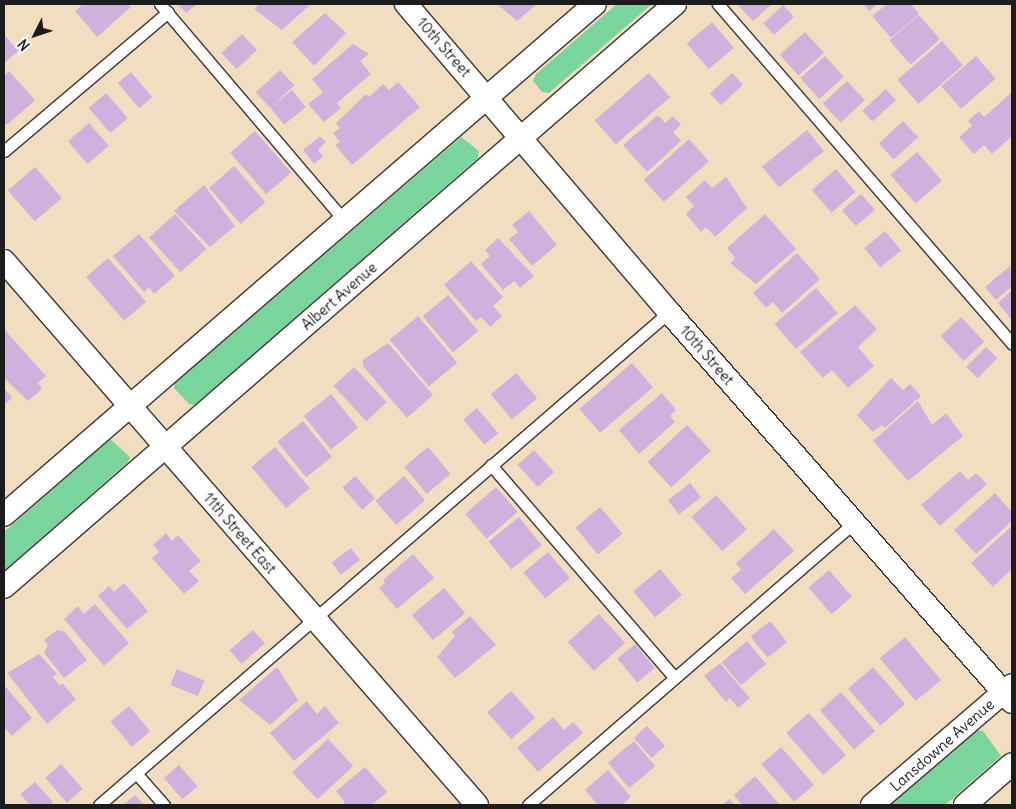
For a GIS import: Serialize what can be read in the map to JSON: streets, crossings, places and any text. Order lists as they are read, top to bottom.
{
  "streets": {
    "street": [
      "10th Street",
      "Albert Avenue",
      "11th Street East",
      "Lansdowne Avenue"
    ]
  },
  "crossings": [
    ["10th Street", "Albert Avenue"],
    ["10th Street", "Lansdowne Avenue"],
    ["Albert Avenue", "11th Street East"]
  ],
  "north": "bottom left"
}
